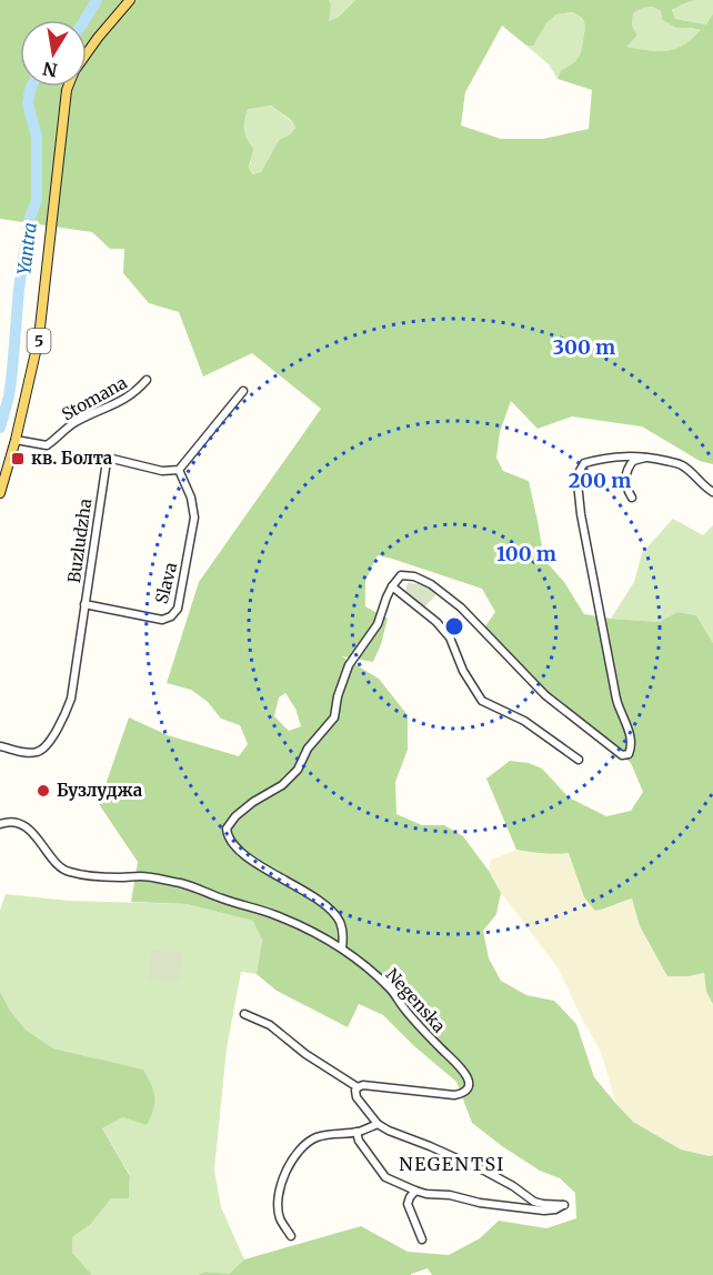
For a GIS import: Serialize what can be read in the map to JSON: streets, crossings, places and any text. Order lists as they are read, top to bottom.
{
  "streets": {
    "main road": ["5"],
    "street": [
      "Stomana",
      "Buzludzha",
      "Slava",
      "Negenska"
    ]
  },
  "crossings": [
    ["5", "Stomana"],
    ["Buzludzha", "Slava"]
  ],
  "districts": ["NEGENTSI"],
  "water": ["Yantra"],
  "places": {
    "transit": ["кв. Болта"],
    "other": ["Бузлуджа"]
  },
  "north": "bottom",
  "rings": ["300 m", "200 m", "100 m"]
}
